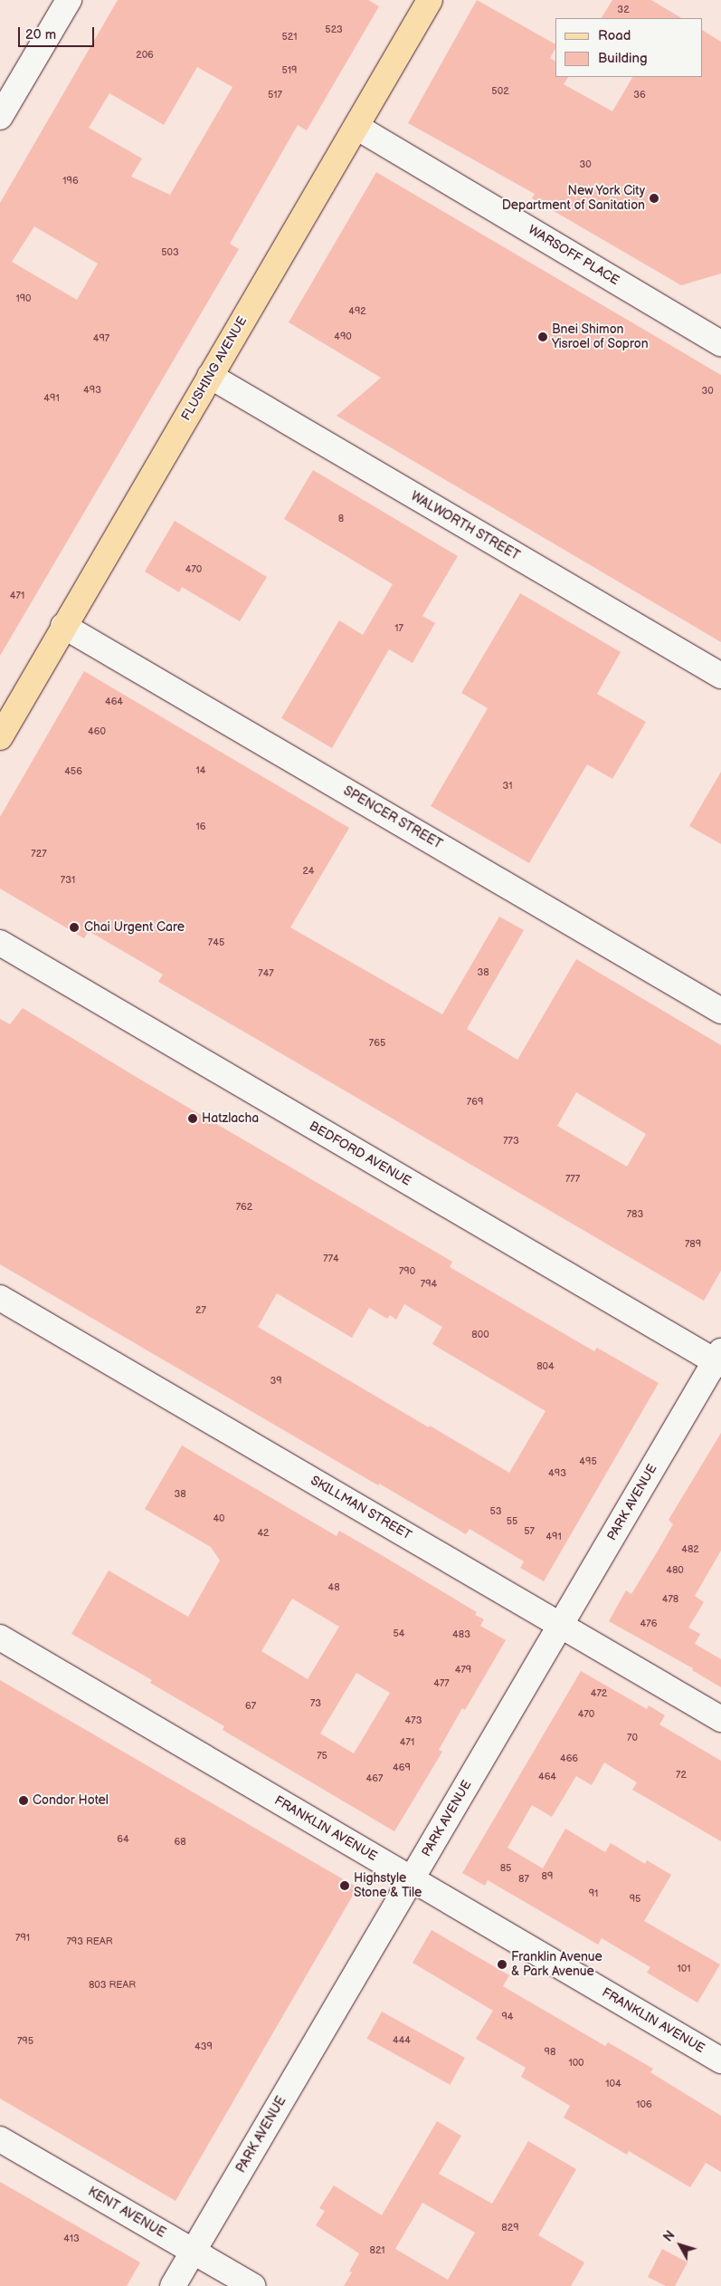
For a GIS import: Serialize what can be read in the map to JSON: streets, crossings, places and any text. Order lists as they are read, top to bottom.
{
  "streets": {
    "main road": ["FLUSHING AVENUE"],
    "street": [
      "WARSOFF PLACE",
      "WALWORTH STREET",
      "SPENCER STREET",
      "BEDFORD AVENUE",
      "PARK AVENUE",
      "SKILLMAN STREET",
      "FRANKLIN AVENUE",
      "KENT AVENUE"
    ]
  },
  "crossings": [
    ["WARSOFF PLACE", "FLUSHING AVENUE"],
    ["FLUSHING AVENUE", "WALWORTH STREET"],
    ["FLUSHING AVENUE", "SPENCER STREET"],
    ["BEDFORD AVENUE", "PARK AVENUE"],
    ["PARK AVENUE", "SKILLMAN STREET"],
    ["PARK AVENUE", "FRANKLIN AVENUE"],
    ["PARK AVENUE", "KENT AVENUE"]
  ],
  "places": [
    "New York City Department of Sanitation",
    "Bnei Shimon Yisroel of Sopron",
    "Chai Urgent Care",
    "Hatzlacha",
    "Condor Hotel",
    "Highstyle Stone & Tile",
    "Franklin Avenue & Park Avenue"
  ],
  "house_numbers": [
    "32",
    "523",
    "521",
    "206",
    "519",
    "502",
    "517",
    "36",
    "30",
    "196",
    "503",
    "190",
    "492",
    "490",
    "497",
    "493",
    "30",
    "491",
    "8",
    "470",
    "471",
    "17",
    "464",
    "460",
    "14",
    "456",
    "31",
    "16",
    "727",
    "24",
    "731",
    "745",
    "38",
    "747",
    "765",
    "769",
    "773",
    "777",
    "762",
    "783",
    "789",
    "774",
    "790",
    "794",
    "27",
    "800",
    "804",
    "39",
    "495",
    "493",
    "38",
    "53",
    "40",
    "55",
    "57",
    "42",
    "491",
    "482",
    "480",
    "48",
    "478",
    "476",
    "54",
    "483",
    "479",
    "477",
    "472",
    "73",
    "67",
    "470",
    "473",
    "70",
    "471",
    "75",
    "466",
    "469",
    "72",
    "464",
    "467",
    "64",
    "68",
    "85",
    "89",
    "87",
    "91",
    "95",
    "791",
    "793 REAR",
    "101",
    "803 REAR",
    "94",
    "444",
    "795",
    "439",
    "98",
    "100",
    "104",
    "106",
    "829",
    "413",
    "821"
  ],
  "legend": ["Road", "Building"],
  "scale_bar": "20 m",
  "north": "top left"
}
